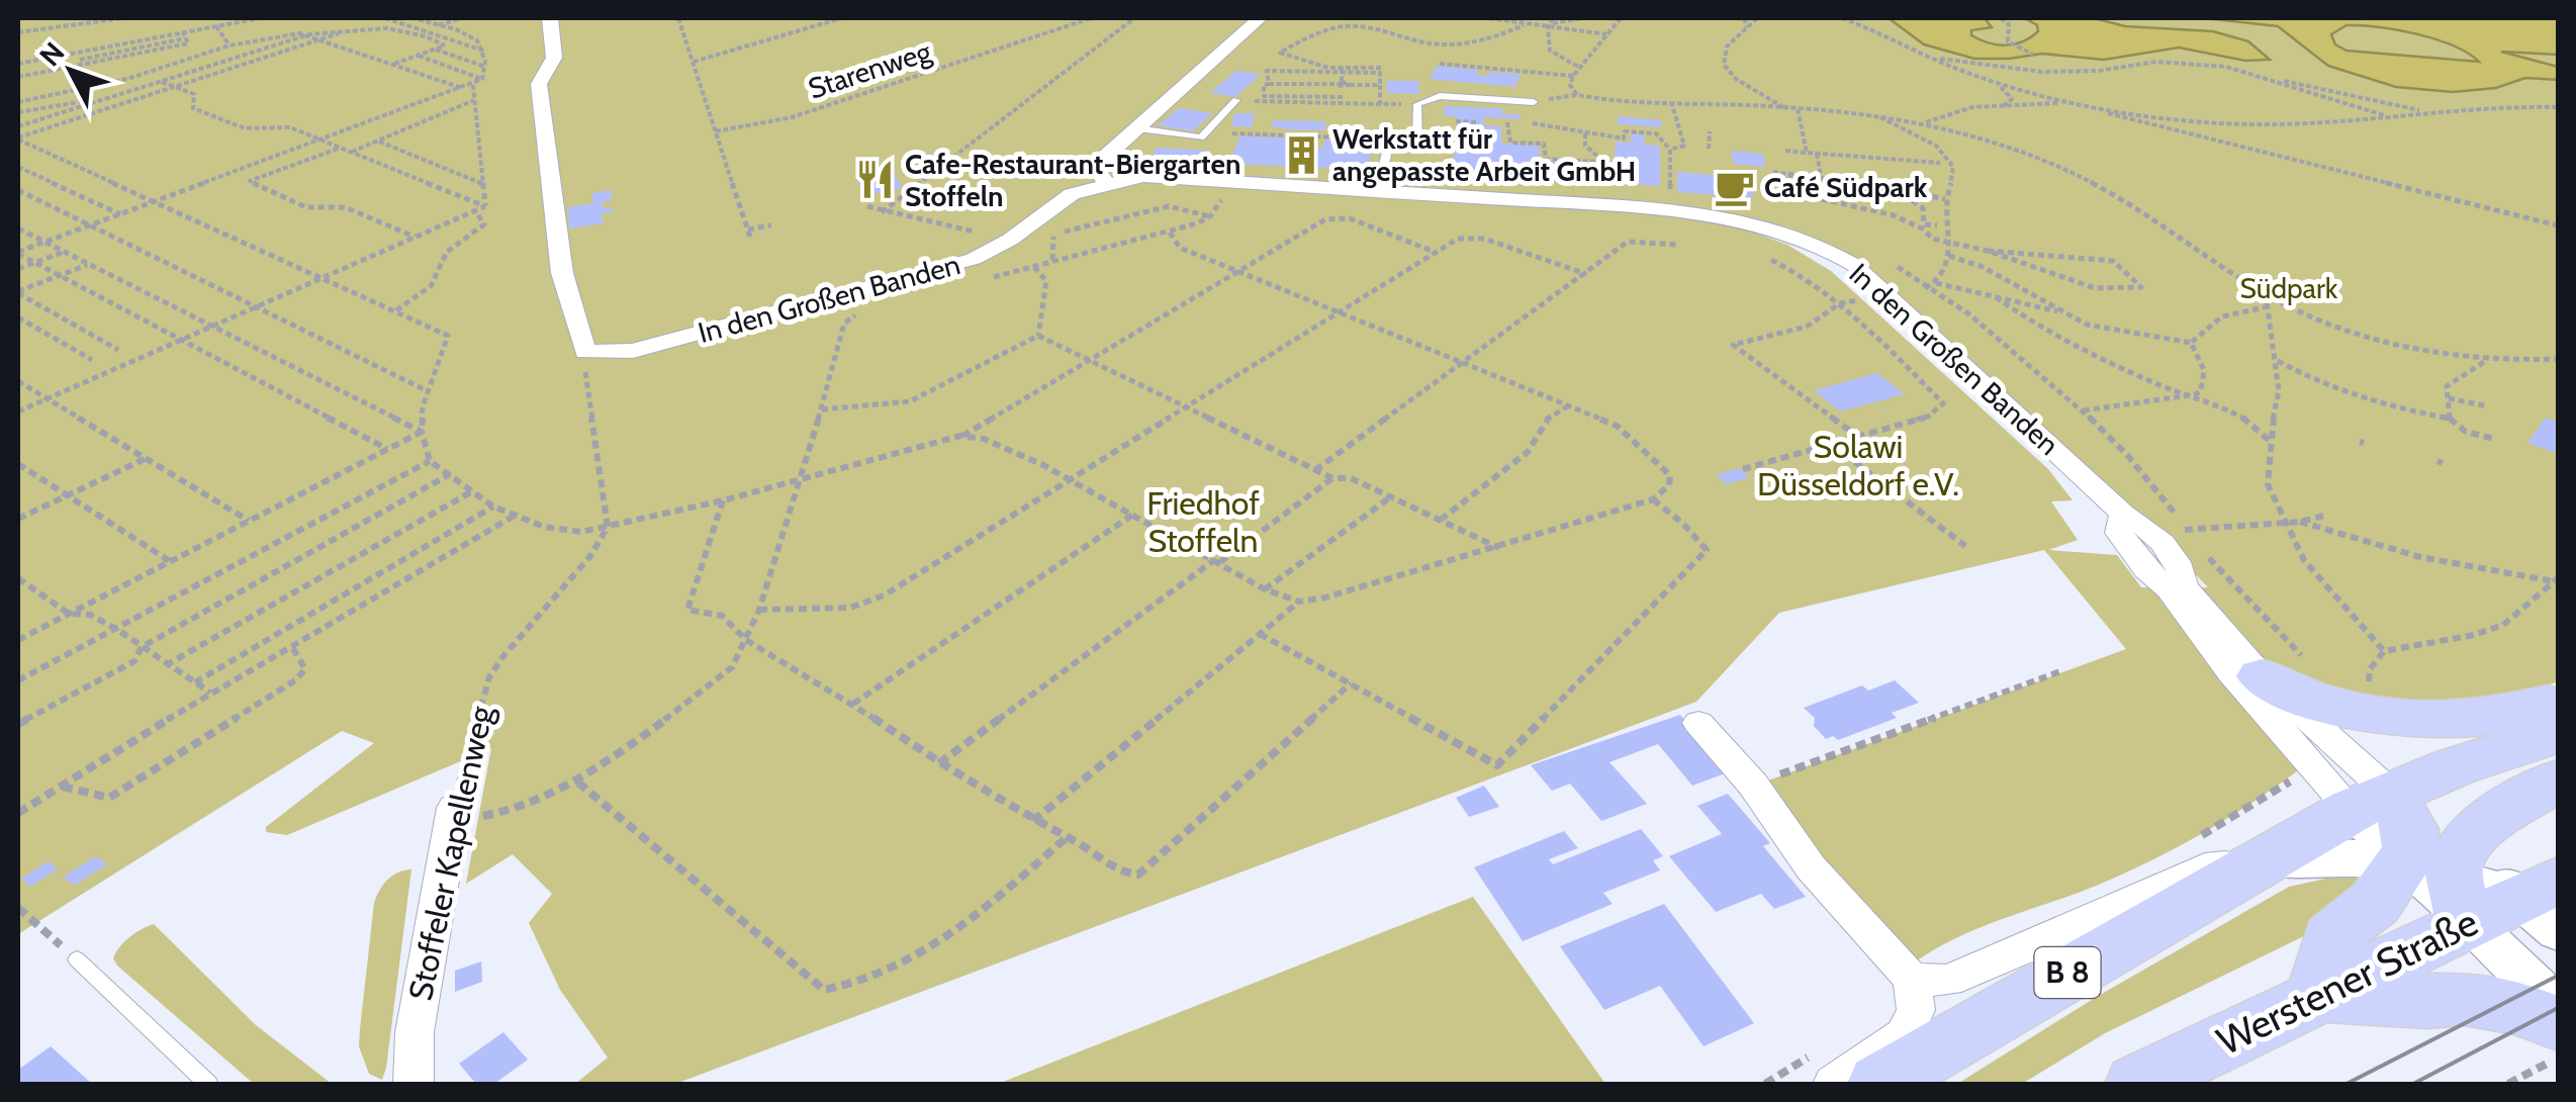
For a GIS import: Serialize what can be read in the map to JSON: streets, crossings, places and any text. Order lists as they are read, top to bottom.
{
  "streets": {
    "main road": ["B 8", "Werstener Straße"],
    "street": ["In den Großen Banden", "Stoffeler Kapellenweg"],
    "path": ["Starenweg"]
  },
  "crossings": [
    ["In den Großen Banden", "B 8"]
  ],
  "parks": ["Südpark", "Solawi Düsseldorf e.V.", "Friedhof Stoffeln"],
  "places": {
    "building": ["Werkstatt für angepasste Arbeit GmbH"],
    "restaurant": ["Cafe-Restaurant-Biergarten Stoffeln"],
    "cafe": ["Café Südpark"]
  },
  "north": "top left"
}
